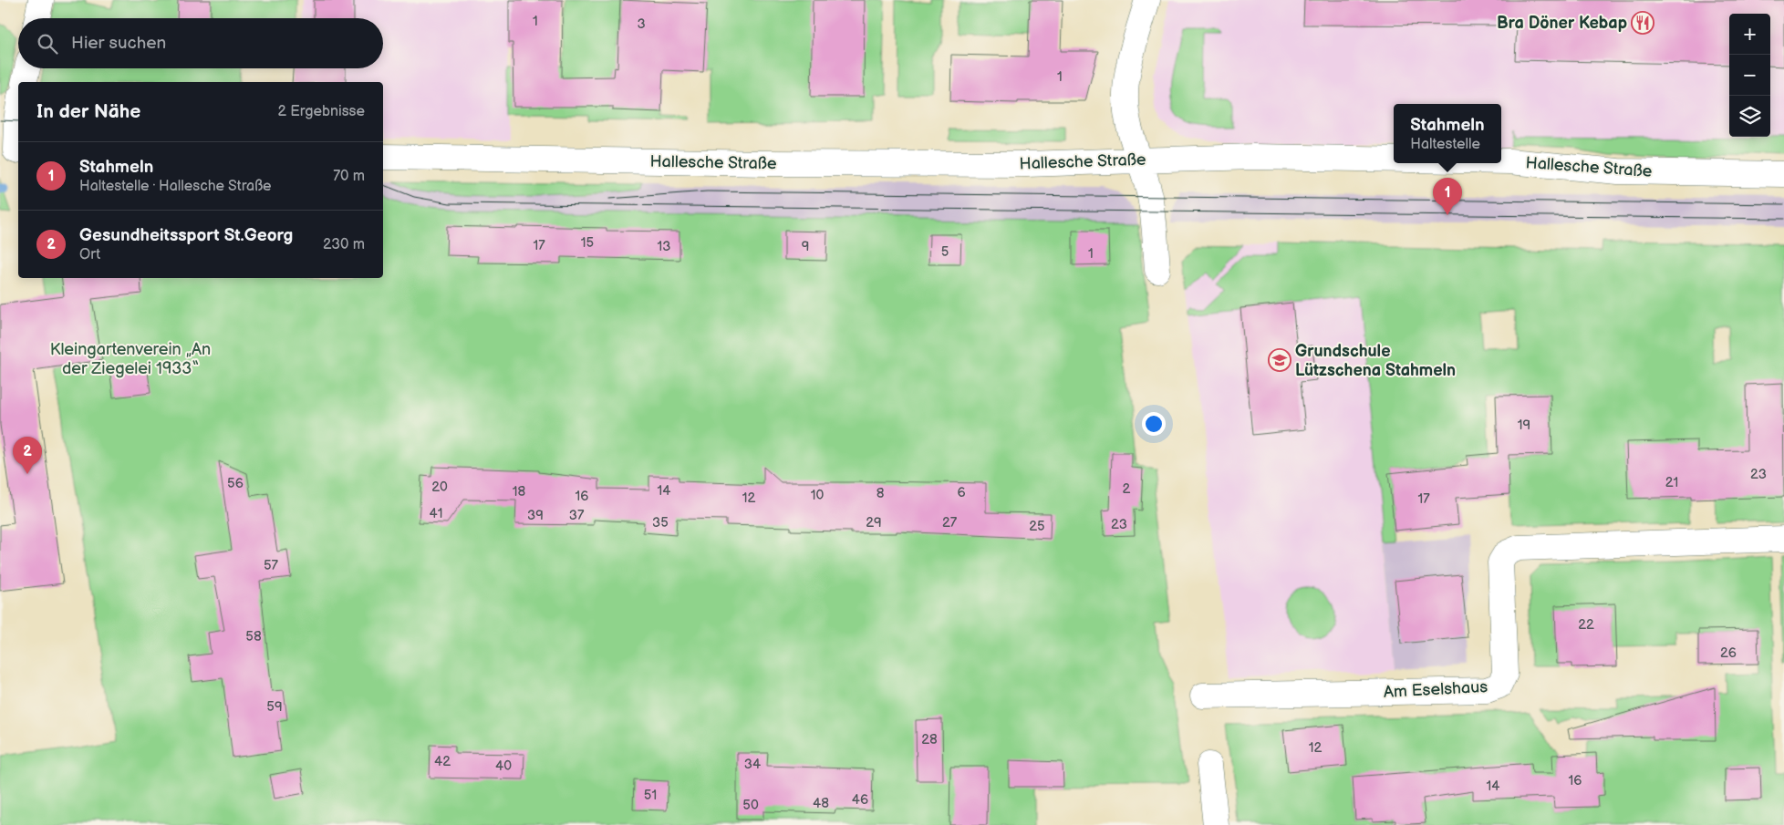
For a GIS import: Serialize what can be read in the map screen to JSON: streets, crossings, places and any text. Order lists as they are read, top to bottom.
{
  "streets": {
    "street": ["Hallesche Straße", "Am Eselshaus"]
  },
  "parks": ["Kleingartenverein „An der Ziegelei 1933“"],
  "places": {
    "restaurant": ["Bra Döner Kebap"],
    "school or university": ["Grundschule Lützschena Stahmeln"]
  },
  "house_numbers": [
    "1",
    "3",
    "1",
    "15",
    "17",
    "13",
    "9",
    "5",
    "1",
    "19",
    "23",
    "21",
    "56",
    "20",
    "2",
    "14",
    "18",
    "6",
    "8",
    "10",
    "16",
    "12",
    "17",
    "41",
    "39",
    "37",
    "35",
    "29",
    "27",
    "23",
    "25",
    "57",
    "22",
    "58",
    "26",
    "59",
    "28",
    "12",
    "42",
    "34",
    "40",
    "16",
    "14",
    "51",
    "46",
    "48",
    "50"
  ],
  "page": {
    "map_buttons": ["+", "−"],
    "search": "Hier suchen",
    "heading": ["In der Nähe", "2 Ergebnisse"],
    "popup": ["Stahmeln", "Haltestelle"],
    "list": [
      {
        "mark": "1",
        "name": "Stahmeln",
        "note": "Haltestelle · Hallesche Straße",
        "value": "70 m"
      },
      {
        "mark": "2",
        "name": "Gesundheitssport St.Georg",
        "note": "Ort",
        "value": "230 m"
      }
    ],
    "pins": ["1", "2"]
  }
}
